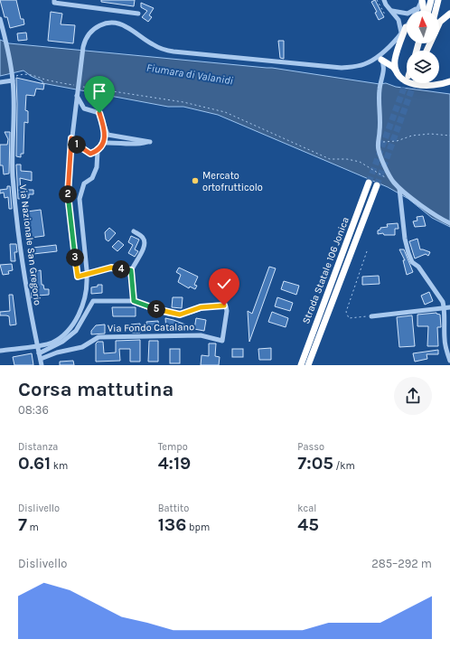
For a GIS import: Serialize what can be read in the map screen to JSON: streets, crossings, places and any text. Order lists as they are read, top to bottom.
{
  "streets": {
    "highway": ["Strada Statale 106 Jonica"],
    "street": ["Via Nazionale San Gregorio", "Via Fondo Catalano"]
  },
  "crossings": [
    ["Via Nazionale San Gregorio", "Via Fondo Catalano"]
  ],
  "water": ["Fiumara di Valanidi"],
  "places": ["Mercato ortofrutticolo"],
  "north": "top",
  "page": {
    "pins": [
      "1",
      "2",
      "3",
      "4",
      "5"
    ],
    "heading": ["Corsa mattutina", "08:36"],
    "stats": [
      ["Distanza", "0.61 km"],
      ["Tempo", "4:19"],
      ["Passo", "7:05 /km"],
      ["Dislivello", "7 m"],
      ["Battito", "136 bpm"],
      ["kcal", "45"]
    ],
    "chart": ["Dislivello", "285–292 m"]
  }
}
